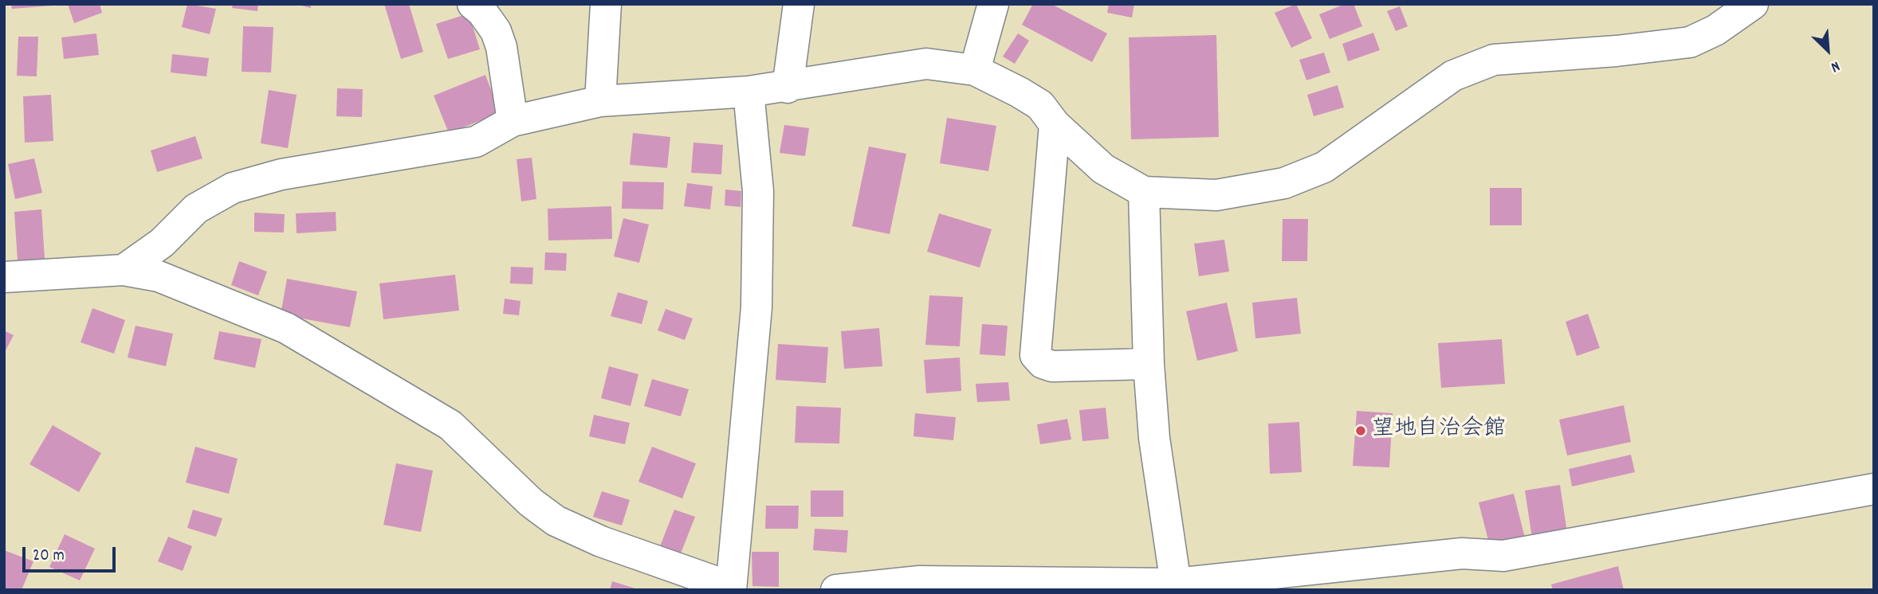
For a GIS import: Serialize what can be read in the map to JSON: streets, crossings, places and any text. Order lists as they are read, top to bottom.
{
  "places": ["望地自治会館"],
  "scale_bar": "20 m",
  "north": "bottom right"
}
